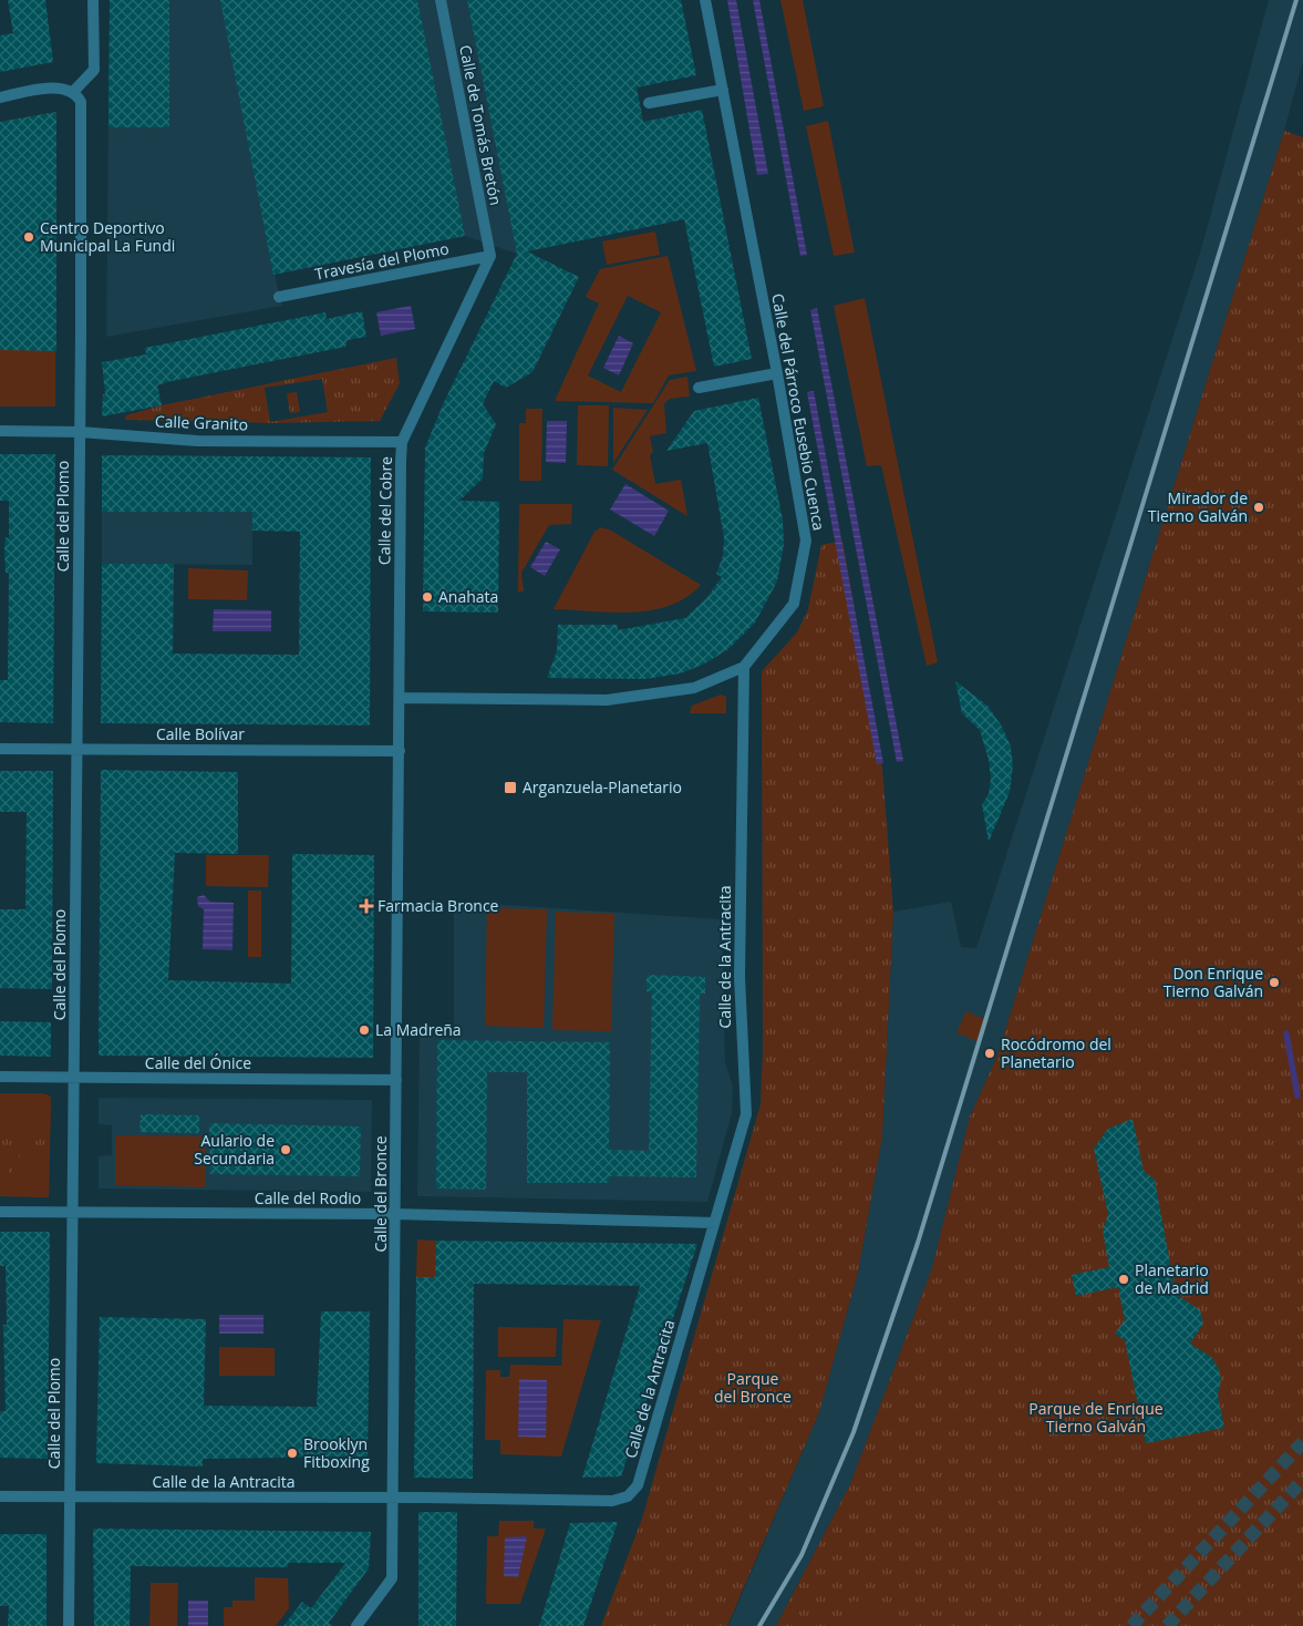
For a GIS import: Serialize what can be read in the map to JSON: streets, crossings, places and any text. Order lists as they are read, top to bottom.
{
  "streets": {
    "street": [
      "Calle de Tomás Bretón",
      "Travesía del Plomo",
      "Calle del Párroco Eusebio Cuenca",
      "Calle Granito",
      "Calle del Cobre",
      "Calle del Plomo",
      "Calle Bolívar",
      "Calle de la Antracita",
      "Calle del Ónice",
      "Calle del Bronce",
      "Calle del Rodio"
    ]
  },
  "crossings": [
    ["Calle de Tomás Bretón", "Travesía del Plomo"],
    ["Calle de Tomás Bretón", "Calle del Cobre"],
    ["Travesía del Plomo", "Calle del Cobre"],
    ["Calle del Párroco Eusebio Cuenca", "Calle del Cobre"],
    ["Calle del Párroco Eusebio Cuenca", "Calle de la Antracita"],
    ["Calle Granito", "Calle del Cobre"],
    ["Calle Granito", "Calle del Plomo"],
    ["Calle del Cobre", "Calle Bolívar"],
    ["Calle del Cobre", "Calle del Bronce"],
    ["Calle del Plomo", "Calle Bolívar"],
    ["Calle del Plomo", "Calle de la Antracita"],
    ["Calle del Plomo", "Calle del Ónice"],
    ["Calle del Plomo", "Calle del Rodio"],
    ["Calle Bolívar", "Calle del Bronce"],
    ["Calle de la Antracita", "Calle del Bronce"],
    ["Calle de la Antracita", "Calle del Rodio"],
    ["Calle del Ónice", "Calle del Bronce"],
    ["Calle del Bronce", "Calle del Rodio"]
  ],
  "parks": ["Parque del Bronce", "Parque de Enrique Tierno Galván"],
  "places": {
    "other": [
      "Centro Deportivo Municipal La Fundi",
      "Mirador de Tierno Galván",
      "Anahata",
      "Don Enrique Tierno Galván",
      "La Madreña",
      "Rocódromo del Planetario",
      "Aulario de Secundaria",
      "Planetario de Madrid",
      "Brooklyn Fitboxing"
    ],
    "transit": ["Arganzuela-Planetario"],
    "health": ["Farmacia Bronce"]
  }
}
